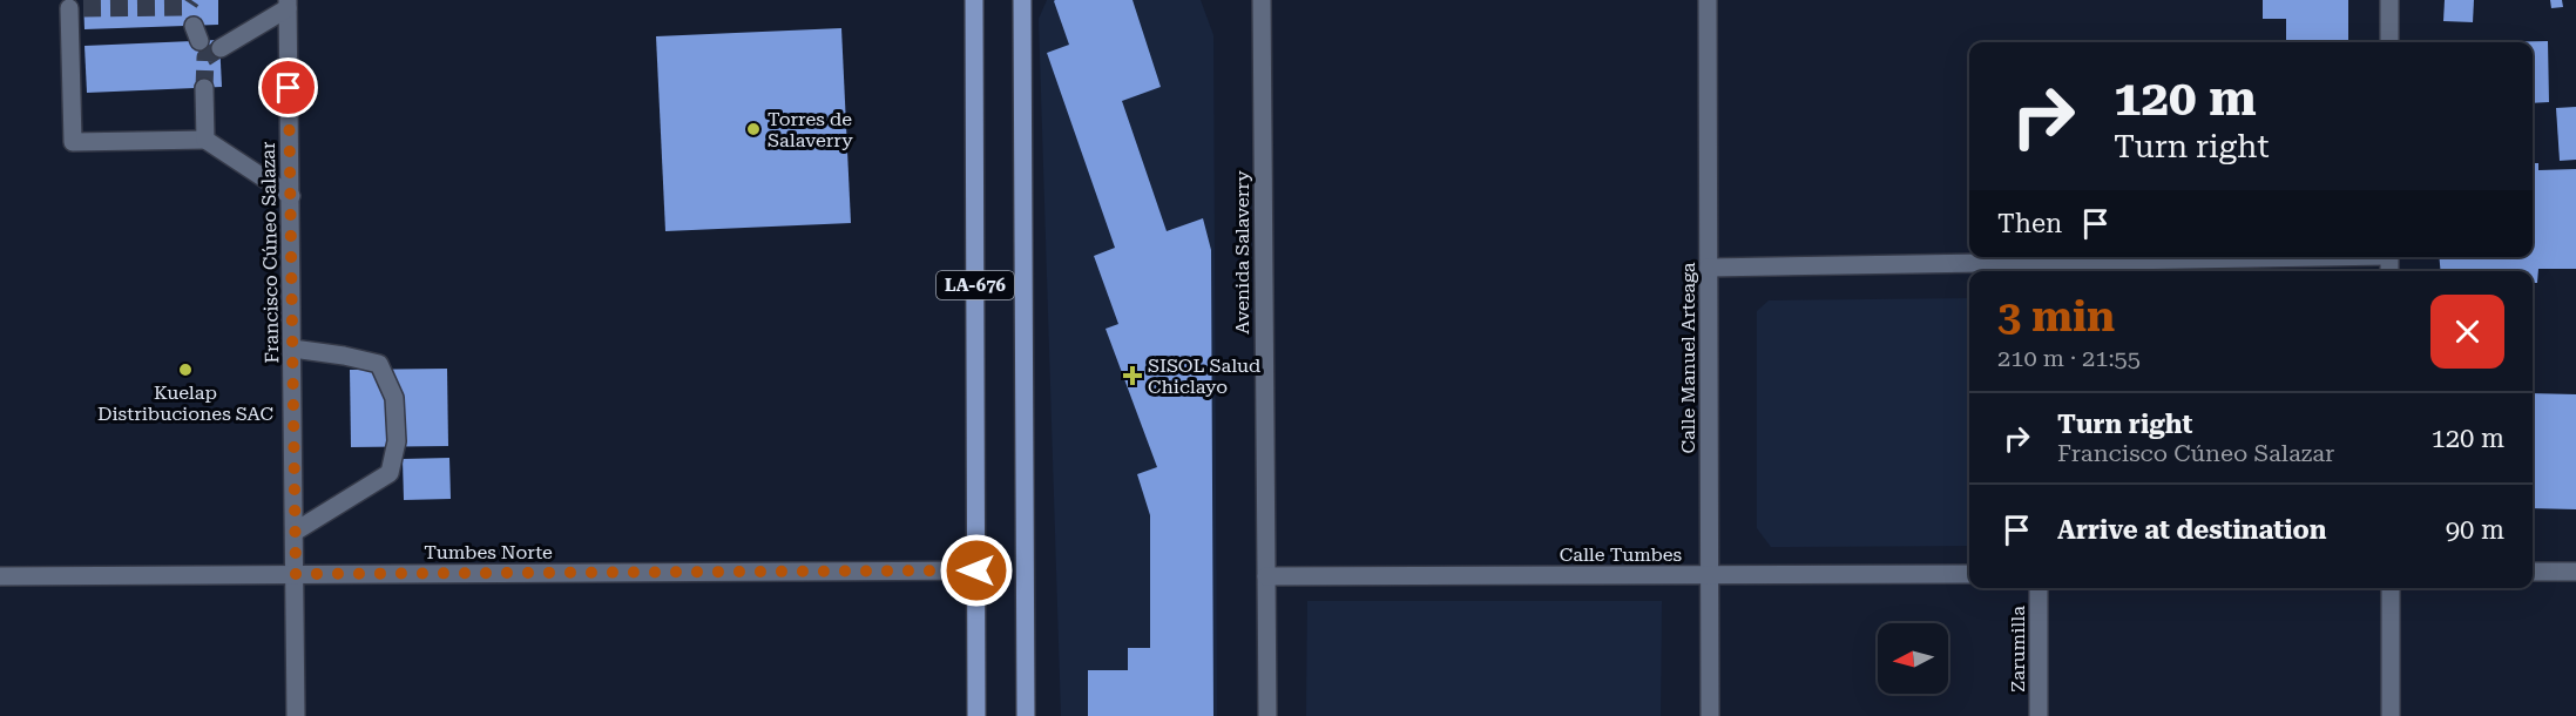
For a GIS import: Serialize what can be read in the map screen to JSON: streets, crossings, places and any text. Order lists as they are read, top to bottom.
{
  "streets": {
    "main road": ["LA-676"],
    "street": [
      "Francisco Cúneo Salazar",
      "Avenida Salaverry",
      "Calle Manuel Arteaga",
      "Tumbes Norte",
      "Calle Tumbes",
      "Zarumilla"
    ]
  },
  "crossings": [
    ["Francisco Cúneo Salazar", "Tumbes Norte"],
    ["Avenida Salaverry", "Calle Tumbes"],
    ["LA-676", "Tumbes Norte"],
    ["Calle Manuel Arteaga", "Calle Tumbes"]
  ],
  "places": {
    "other": ["Torres de Salaverry", "Kuelap Distribuciones SAC"],
    "health": ["SISOL Salud Chiclayo"]
  },
  "north": "left",
  "page": {
    "turn": ["120 m", "Turn right"],
    "then": "Then",
    "heading": ["3 min", "210 m · 21:55"],
    "list": [
      {
        "name": "Turn right",
        "note": "Francisco Cúneo Salazar",
        "value": "120 m"
      },
      {
        "name": "Arrive at destination",
        "value": "90 m"
      }
    ]
  }
}
